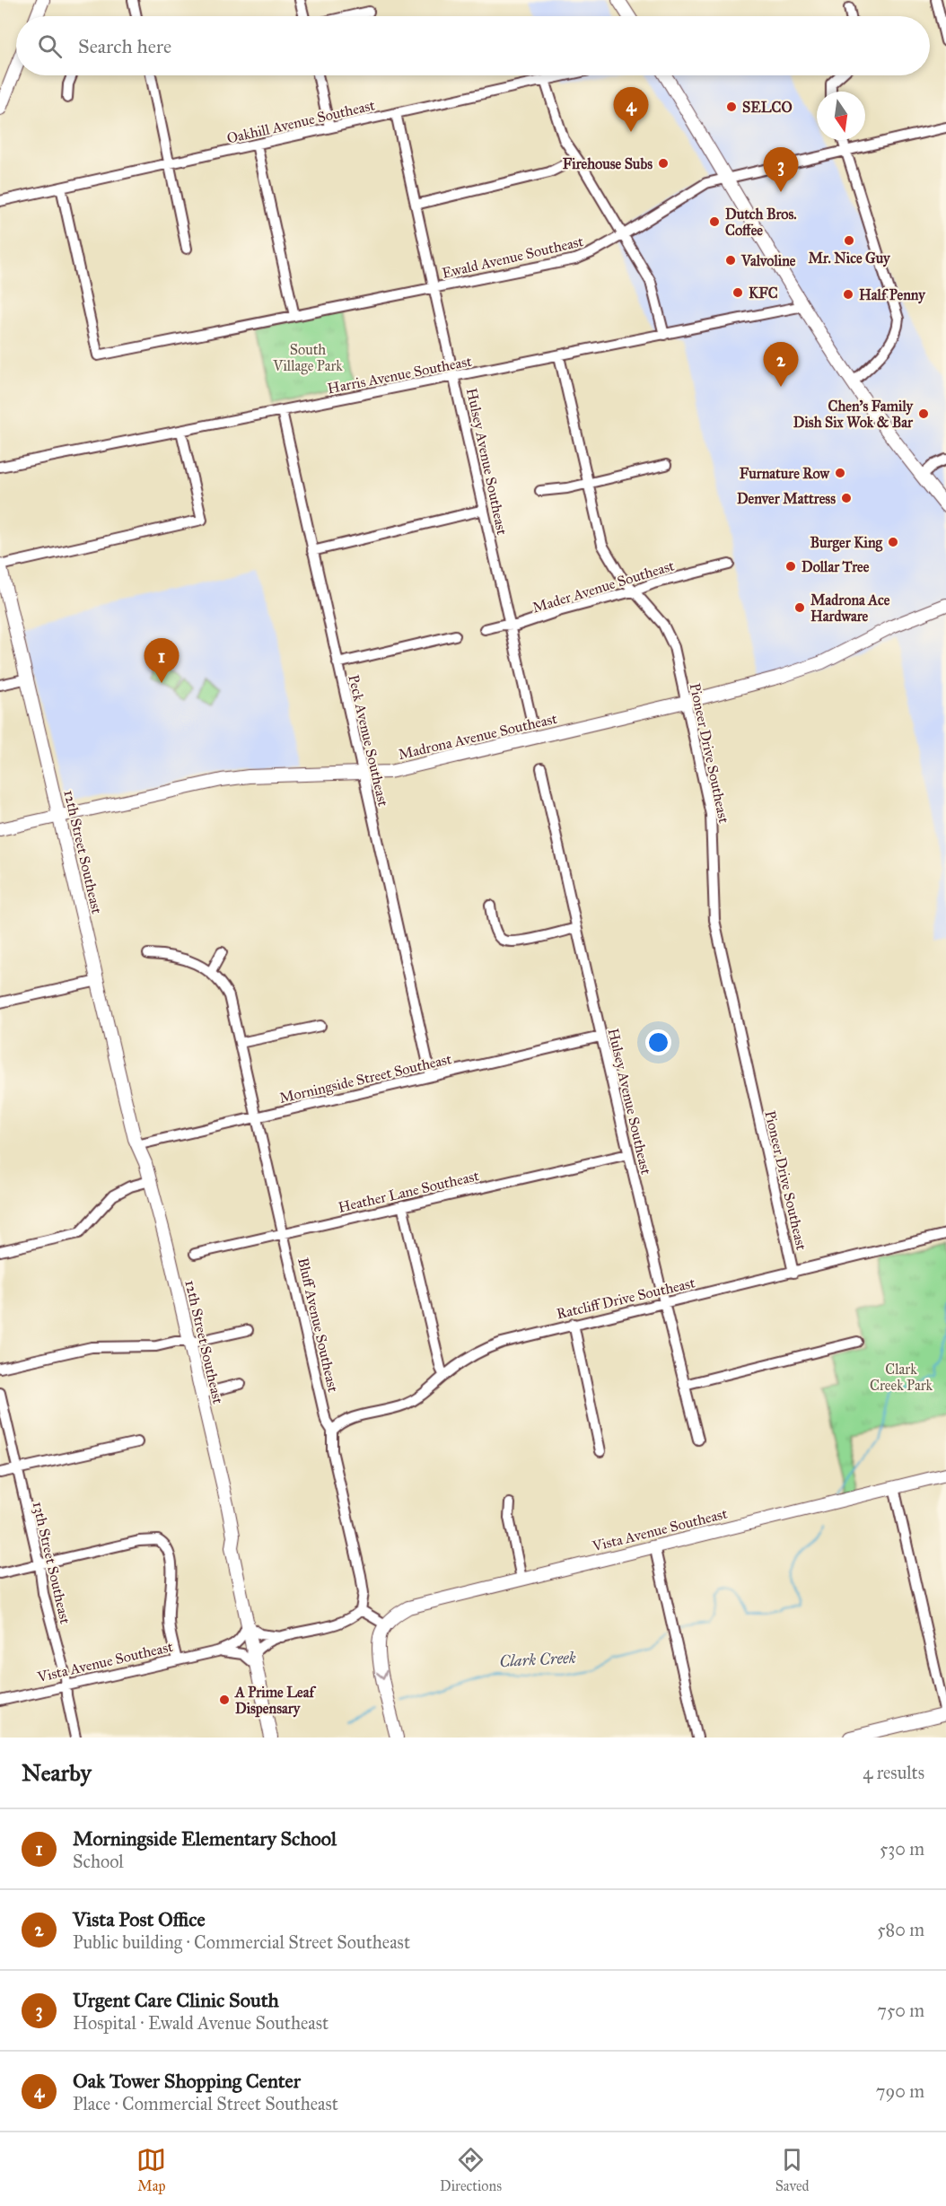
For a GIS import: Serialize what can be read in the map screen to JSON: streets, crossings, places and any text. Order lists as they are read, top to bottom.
{
  "streets": {
    "main road": ["Madrona Avenue Southeast", "12th Street Southeast", "Vista Avenue Southeast"],
    "street": [
      "Oakhill Avenue Southeast",
      "Ewald Avenue Southeast",
      "Harris Avenue Southeast",
      "Hulsey Avenue Southeast",
      "Mader Avenue Southeast",
      "Peck Avenue Southeast",
      "Pioneer Drive Southeast",
      "Morningside Street Southeast",
      "Heather Lane Southeast",
      "Ratcliff Drive Southeast",
      "Bluff Avenue Southeast",
      "13th Street Southeast"
    ]
  },
  "crossings": [
    ["Oakhill Avenue Southeast", "Ewald Avenue Southeast"],
    ["Oakhill Avenue Southeast", "Hulsey Avenue Southeast"],
    ["Ewald Avenue Southeast", "Hulsey Avenue Southeast"],
    ["Harris Avenue Southeast", "Hulsey Avenue Southeast"],
    ["Harris Avenue Southeast", "Peck Avenue Southeast"],
    ["Harris Avenue Southeast", "Pioneer Drive Southeast"],
    ["Hulsey Avenue Southeast", "Mader Avenue Southeast"],
    ["Hulsey Avenue Southeast", "Morningside Street Southeast"],
    ["Hulsey Avenue Southeast", "Heather Lane Southeast"],
    ["Hulsey Avenue Southeast", "Ratcliff Drive Southeast"],
    ["Mader Avenue Southeast", "Pioneer Drive Southeast"],
    ["Madrona Avenue Southeast", "Peck Avenue Southeast"],
    ["Madrona Avenue Southeast", "Pioneer Drive Southeast"],
    ["Madrona Avenue Southeast", "12th Street Southeast"],
    ["Peck Avenue Southeast", "Morningside Street Southeast"],
    ["Pioneer Drive Southeast", "Ratcliff Drive Southeast"],
    ["12th Street Southeast", "Morningside Street Southeast"],
    ["Morningside Street Southeast", "Bluff Avenue Southeast"],
    ["Heather Lane Southeast", "Bluff Avenue Southeast"],
    ["Ratcliff Drive Southeast", "Bluff Avenue Southeast"],
    ["Vista Avenue Southeast", "13th Street Southeast"]
  ],
  "water": ["Clark Creek"],
  "parks": ["South Village Park", "Clark Creek Park"],
  "places": [
    "SELCO",
    "Firehouse Subs",
    "Dutch Bros. Coffee",
    "Mr. Nice Guy",
    "Valvoline",
    "KFC",
    "Half Penny",
    "Chen’s Family Dish Six Wok & Bar",
    "Furnature Row",
    "Denver Mattress",
    "Burger King",
    "Dollar Tree",
    "Madrona Ace Hardware",
    "A Prime Leaf Dispensary"
  ],
  "north": "bottom",
  "page": {
    "search": "Search here",
    "pins": [
      "4",
      "3",
      "2",
      "1"
    ],
    "heading": ["Nearby", "4 results"],
    "list": [
      {
        "mark": "1",
        "name": "Morningside Elementary School",
        "note": "School",
        "value": "530 m"
      },
      {
        "mark": "2",
        "name": "Vista Post Office",
        "note": "Public building · Commercial Street Southeast",
        "value": "580 m"
      },
      {
        "mark": "3",
        "name": "Urgent Care Clinic South",
        "note": "Hospital · Ewald Avenue Southeast",
        "value": "750 m"
      },
      {
        "mark": "4",
        "name": "Oak Tower Shopping Center",
        "note": "Place · Commercial Street Southeast",
        "value": "790 m"
      }
    ],
    "nav": ["Map", "Directions", "Saved"]
  }
}
